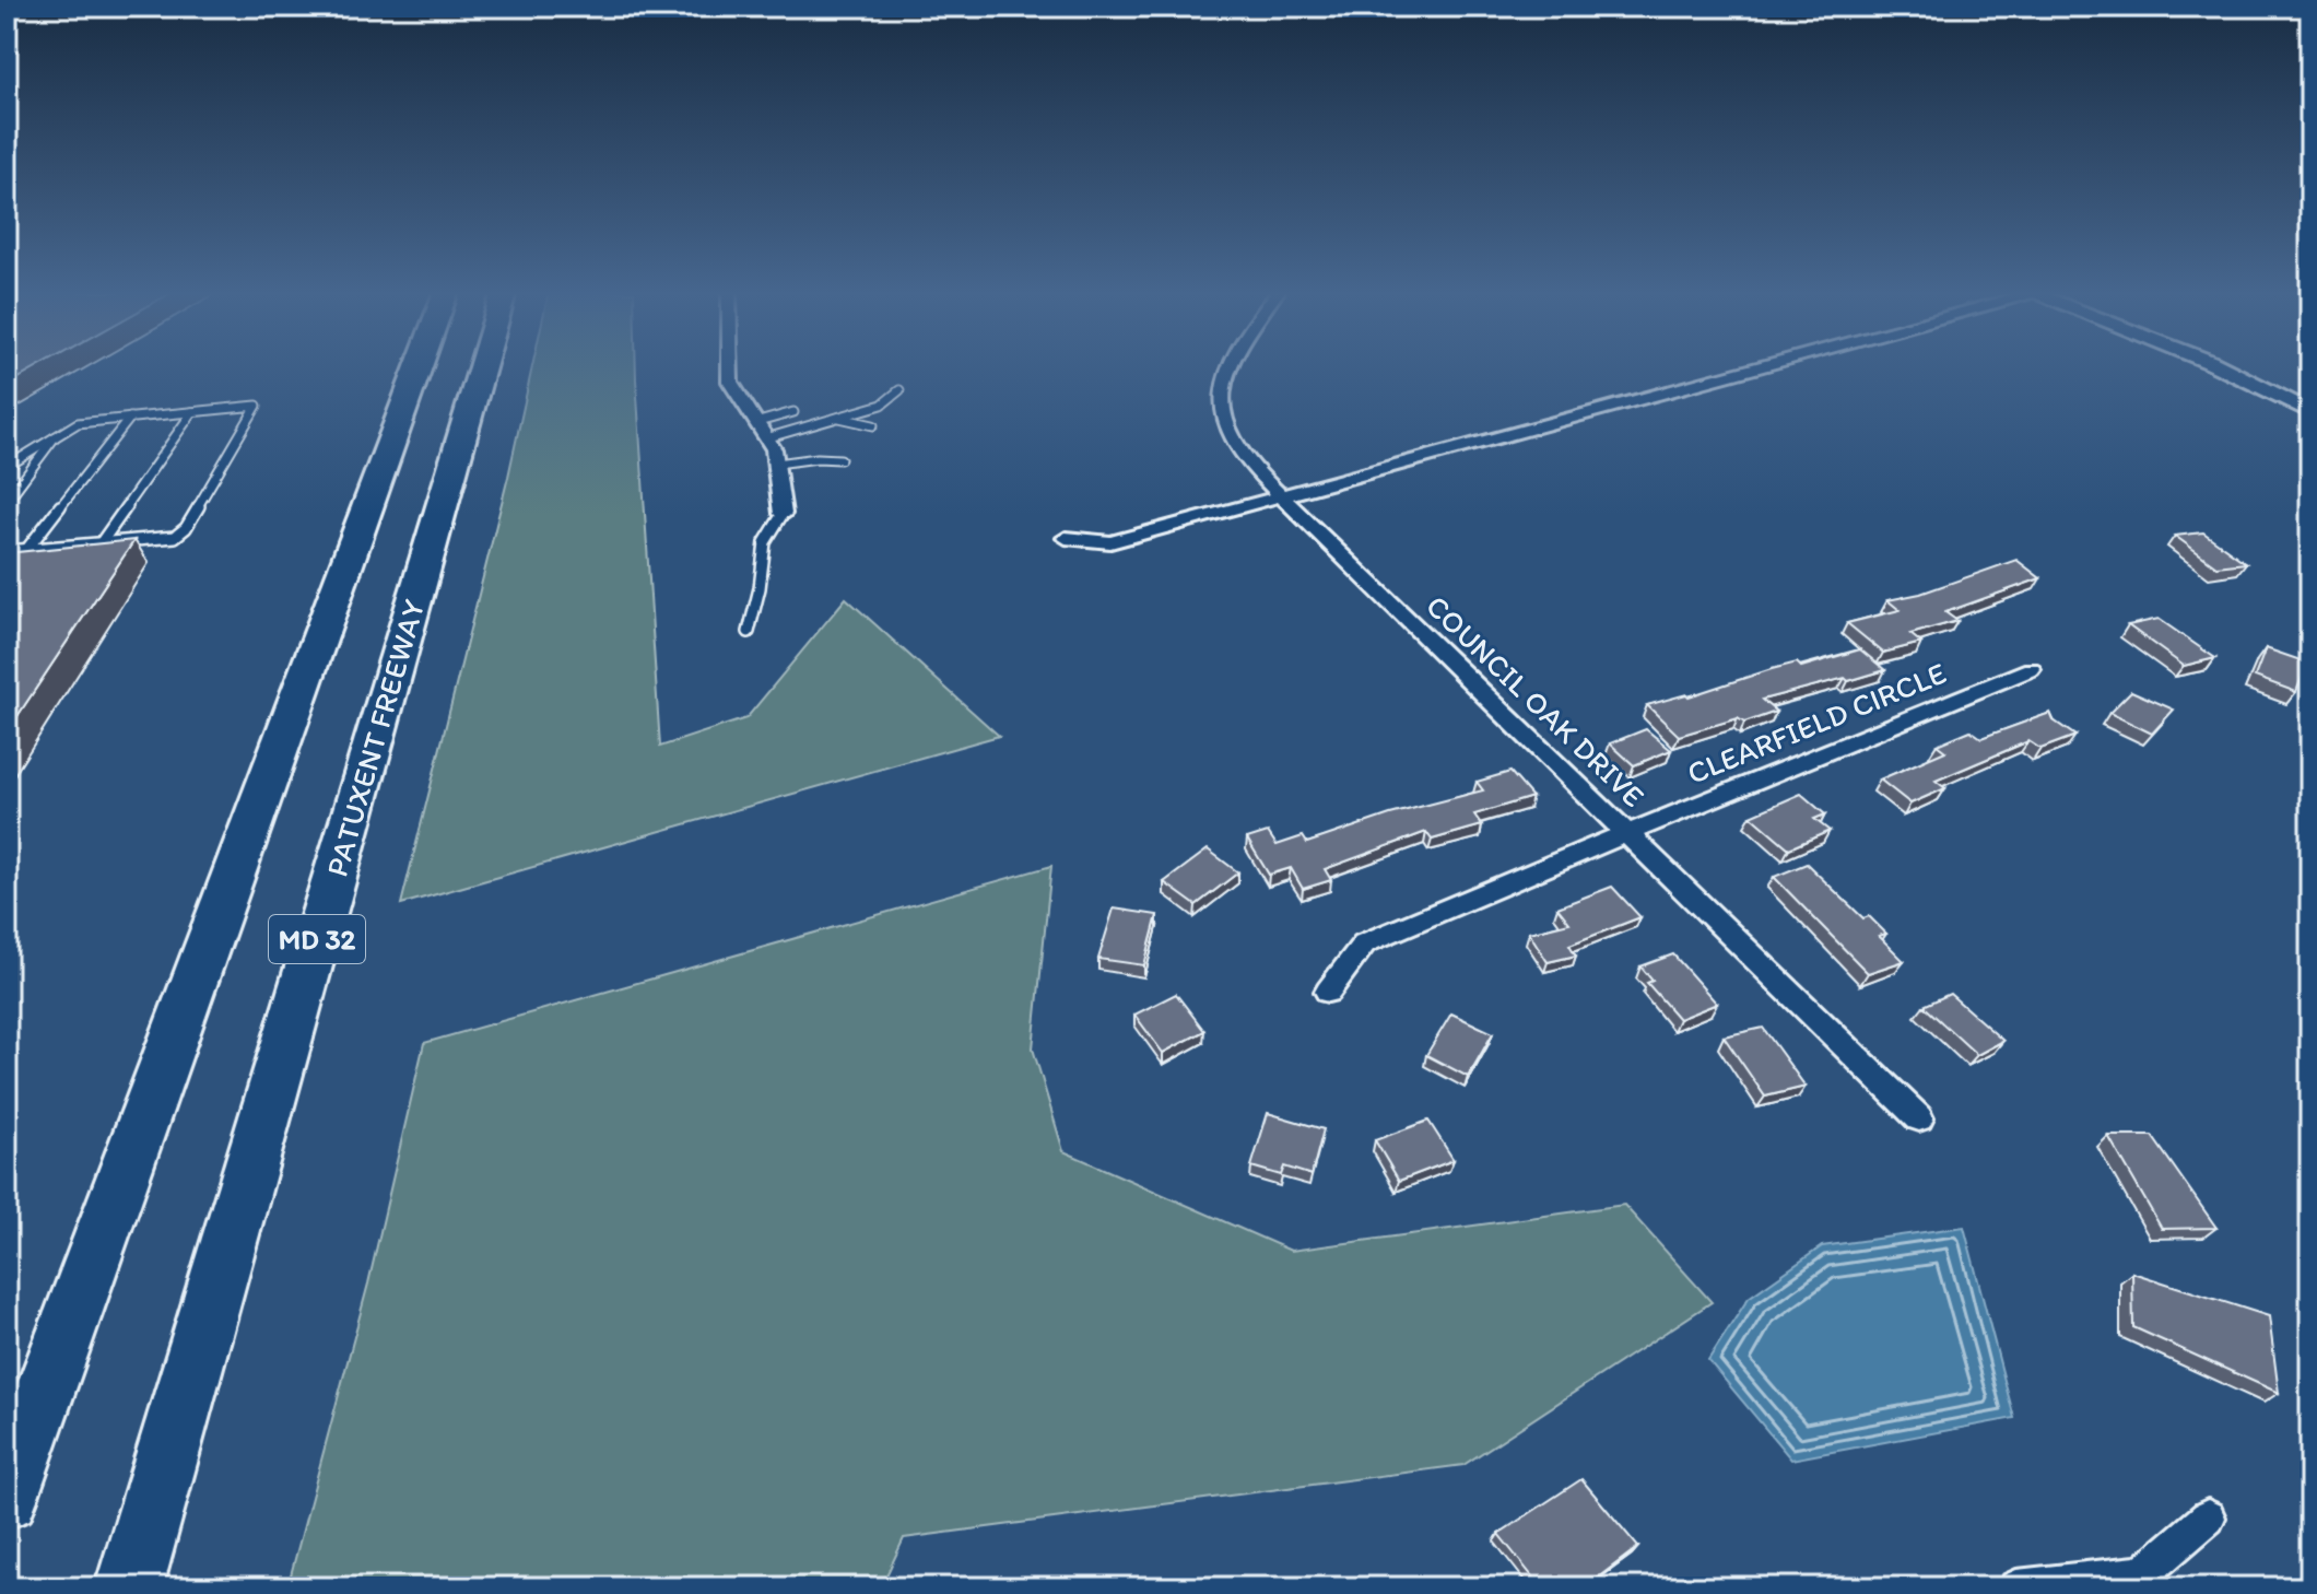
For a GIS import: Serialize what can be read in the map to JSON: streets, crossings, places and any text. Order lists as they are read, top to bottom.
{
  "streets": {
    "highway": ["PATUXENT FREEWAY", "MD 32"],
    "street": ["COUNCIL OAK DRIVE", "CLEARFIELD CIRCLE"]
  },
  "crossings": [
    ["COUNCIL OAK DRIVE", "CLEARFIELD CIRCLE"]
  ]
}
